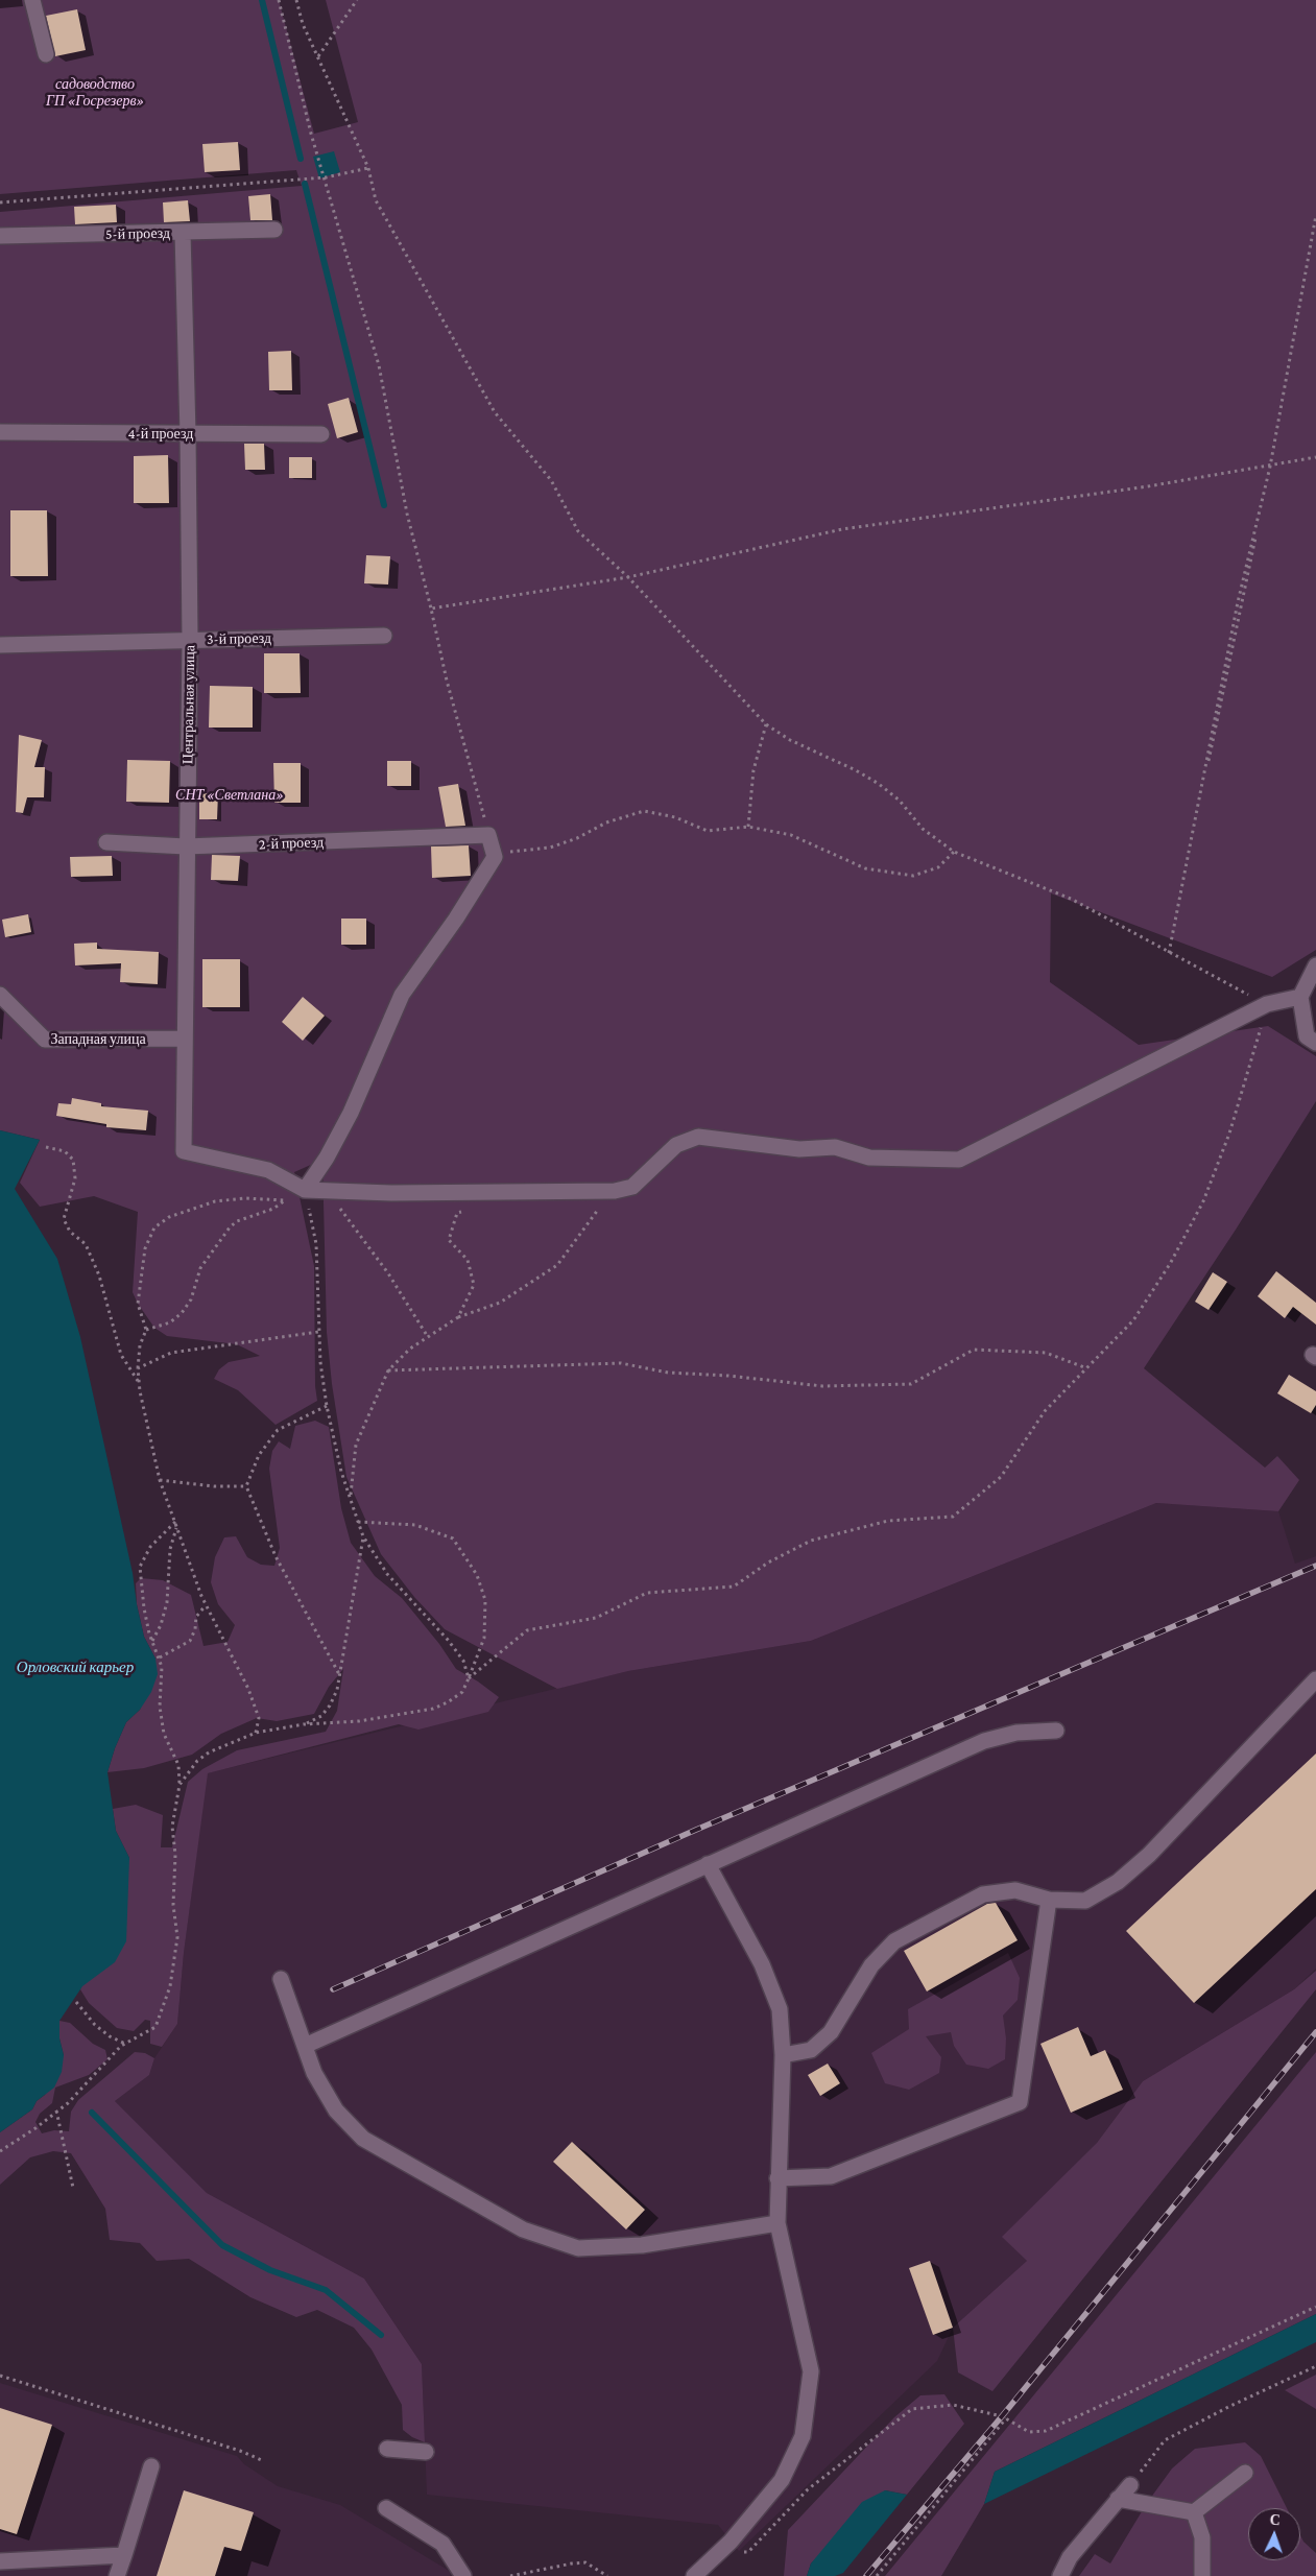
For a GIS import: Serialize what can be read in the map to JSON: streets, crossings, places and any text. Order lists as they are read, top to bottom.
{
  "streets": {
    "street": [
      "5-й проезд",
      "4-й проезд",
      "3-й проезд",
      "Центральная улица",
      "2-й проезд",
      "Западная улица"
    ]
  },
  "crossings": [
    ["5-й проезд", "Центральная улица"],
    ["4-й проезд", "Центральная улица"],
    ["3-й проезд", "Центральная улица"],
    ["Центральная улица", "2-й проезд"],
    ["Центральная улица", "Западная улица"]
  ],
  "water": ["Орловский карьер"],
  "parks": ["садоводство ГП «Госрезерв»", "СНТ «Светлана»"],
  "north": "top"
}
